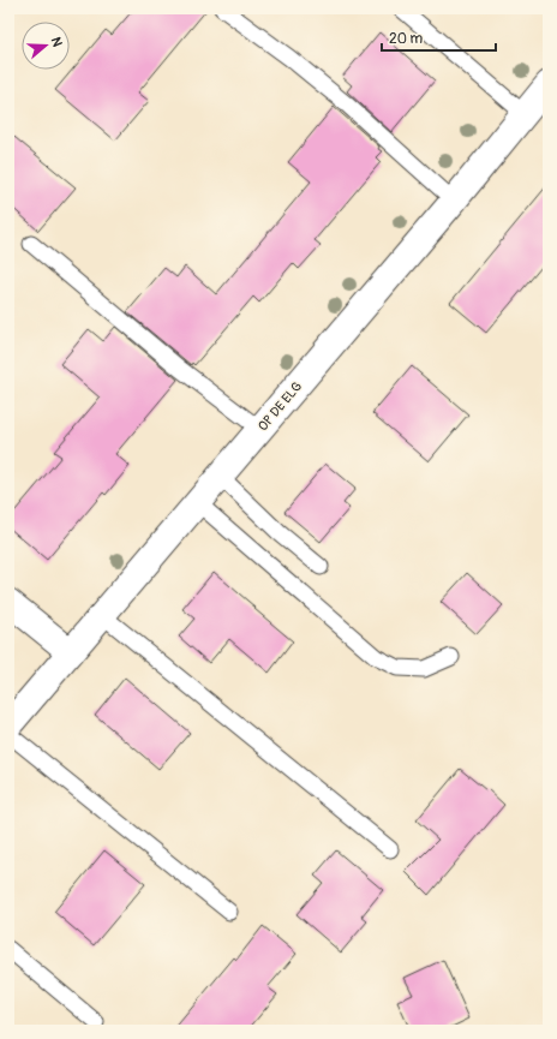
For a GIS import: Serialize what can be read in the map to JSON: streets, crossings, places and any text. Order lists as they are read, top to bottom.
{
  "streets": {
    "street": ["OP DE ELG"]
  },
  "scale_bar": "20 m",
  "north": "right"
}
